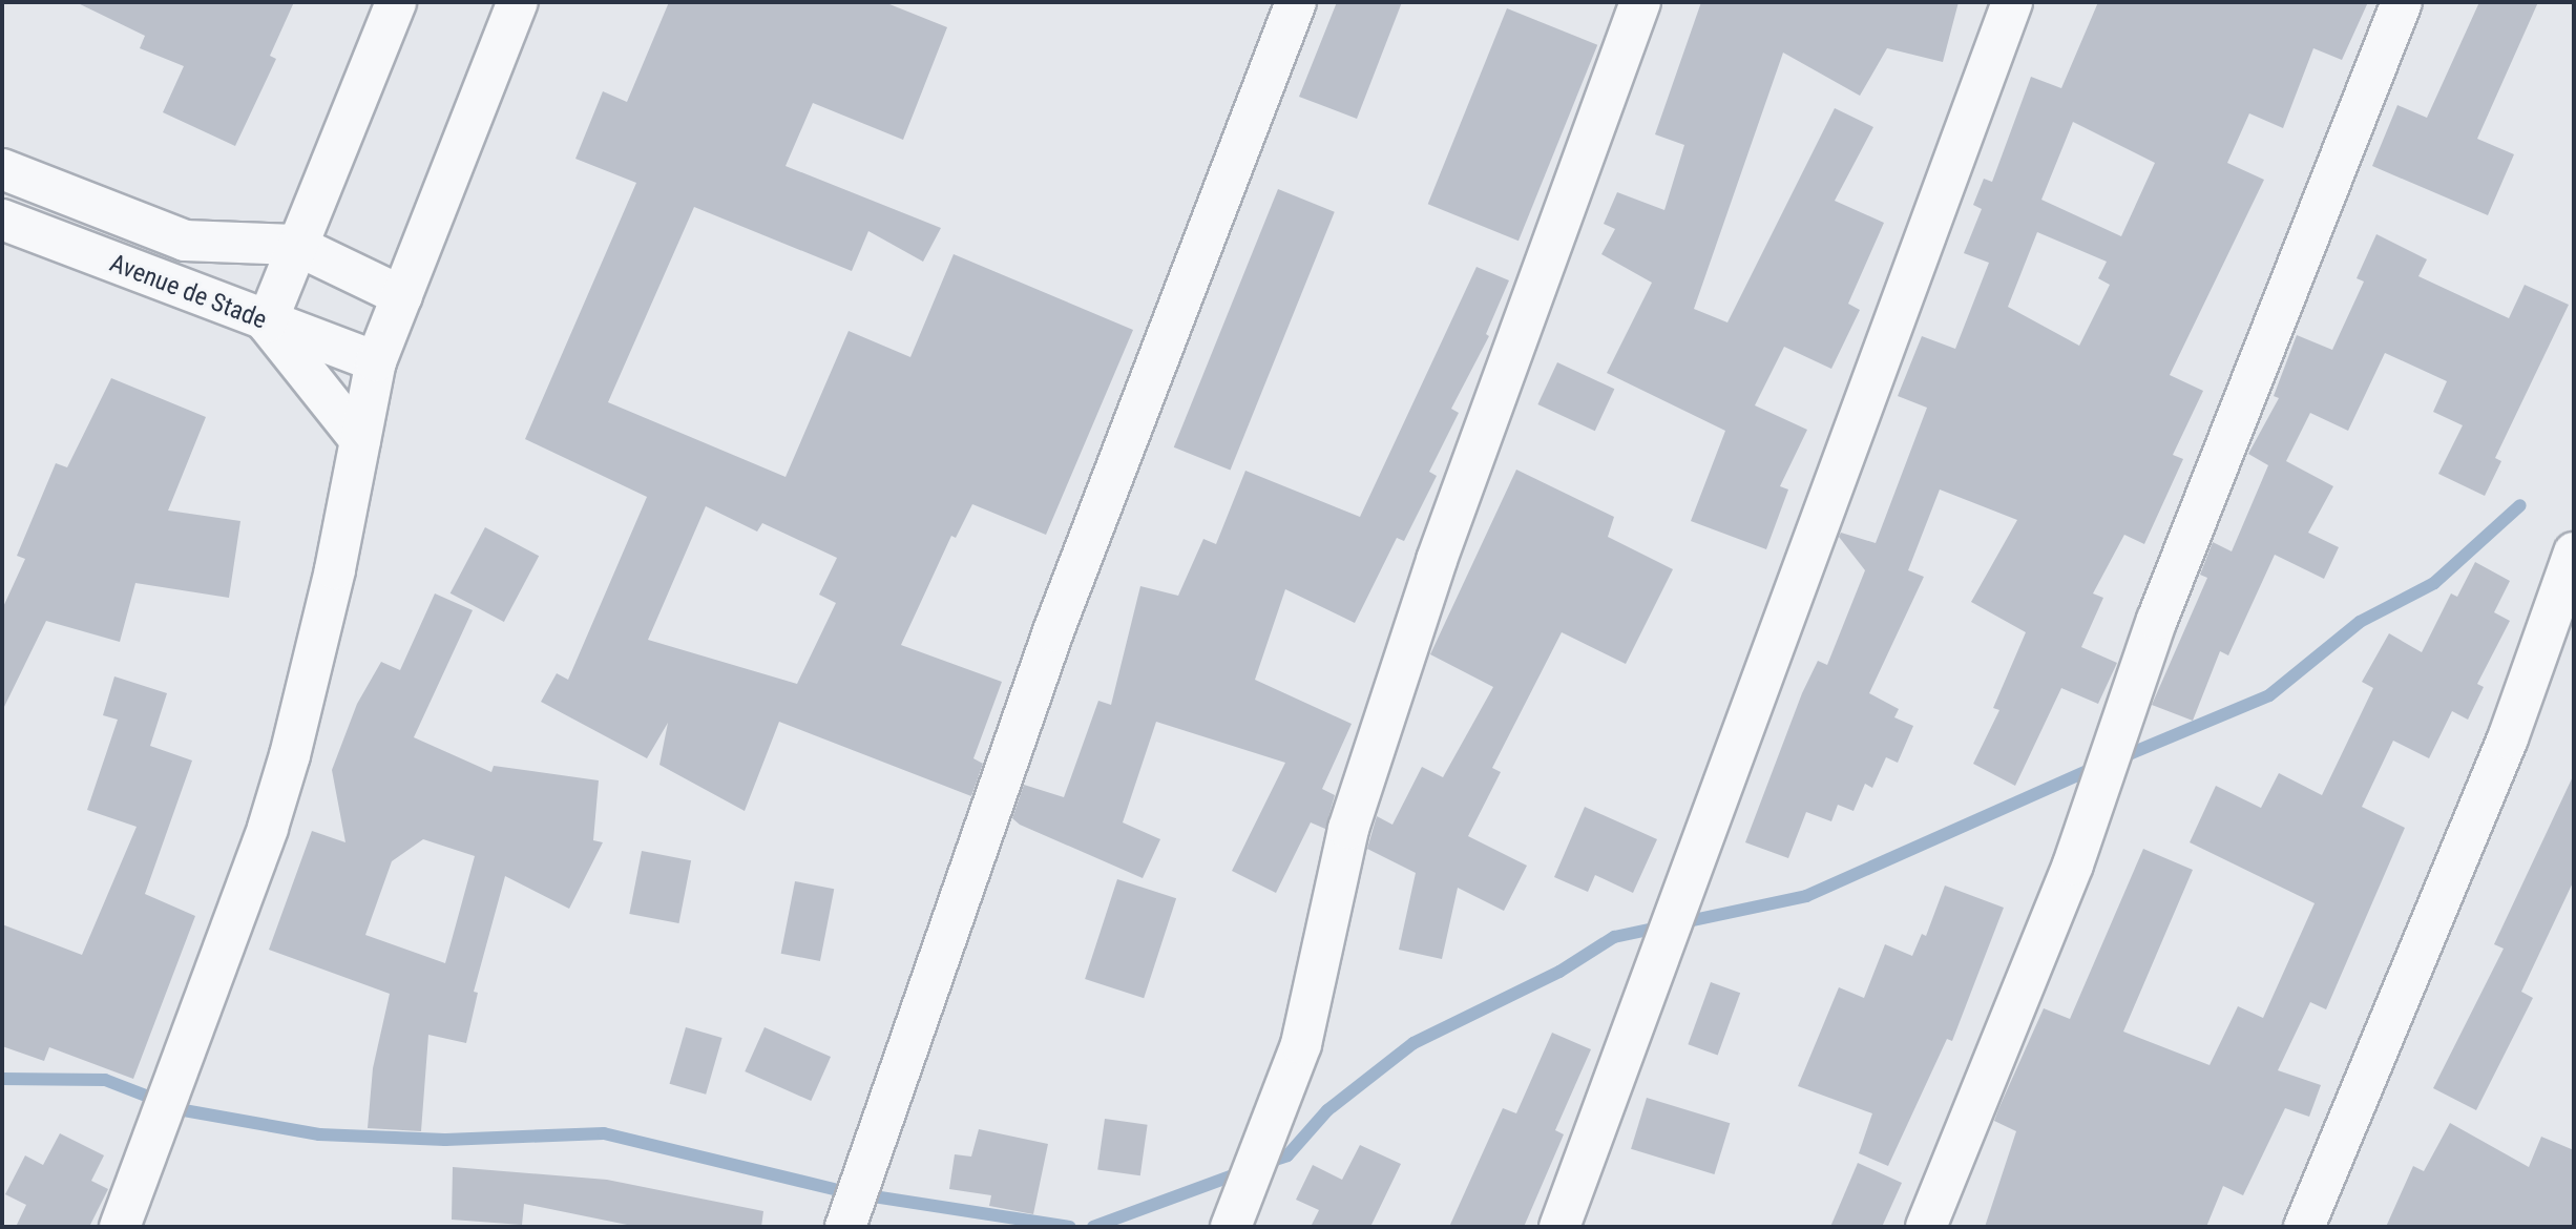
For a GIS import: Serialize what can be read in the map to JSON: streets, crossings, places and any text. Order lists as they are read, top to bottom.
{
  "streets": {
    "street": ["Avenue de Stade"]
  }
}
